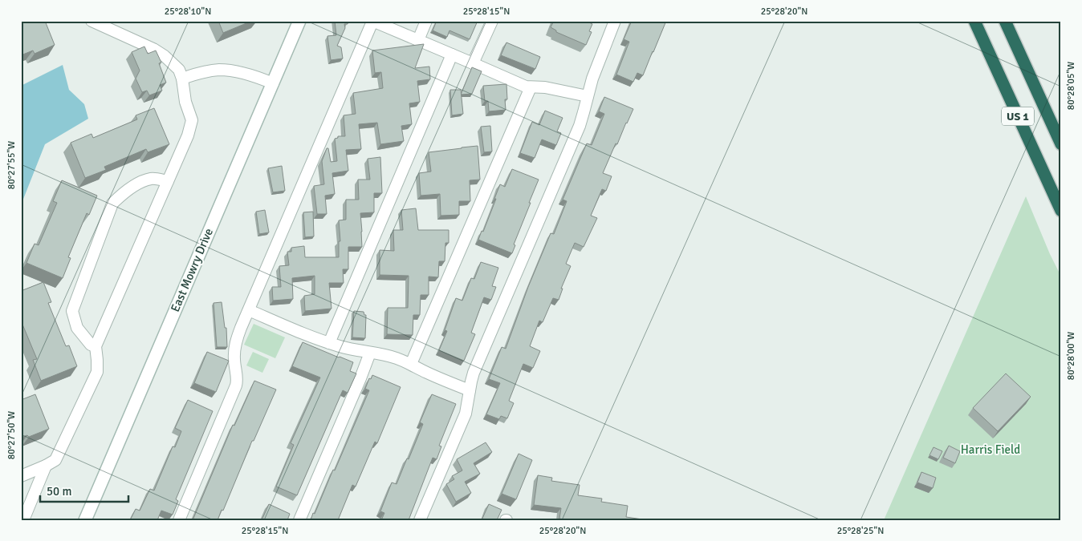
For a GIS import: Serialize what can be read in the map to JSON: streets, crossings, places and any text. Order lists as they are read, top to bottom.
{
  "streets": {
    "highway": ["US 1"],
    "street": ["East Mowry Drive"]
  },
  "parks": ["Harris Field"],
  "scale_bar": "50 m",
  "coordinates": [
    "25°28'10\"N",
    "25°28'15\"N",
    "25°28'20\"N",
    "80°28'05\"W",
    "80°27'55\"W",
    "80°28'00\"W",
    "80°27'50\"W",
    "25°28'25\"N"
  ]
}
